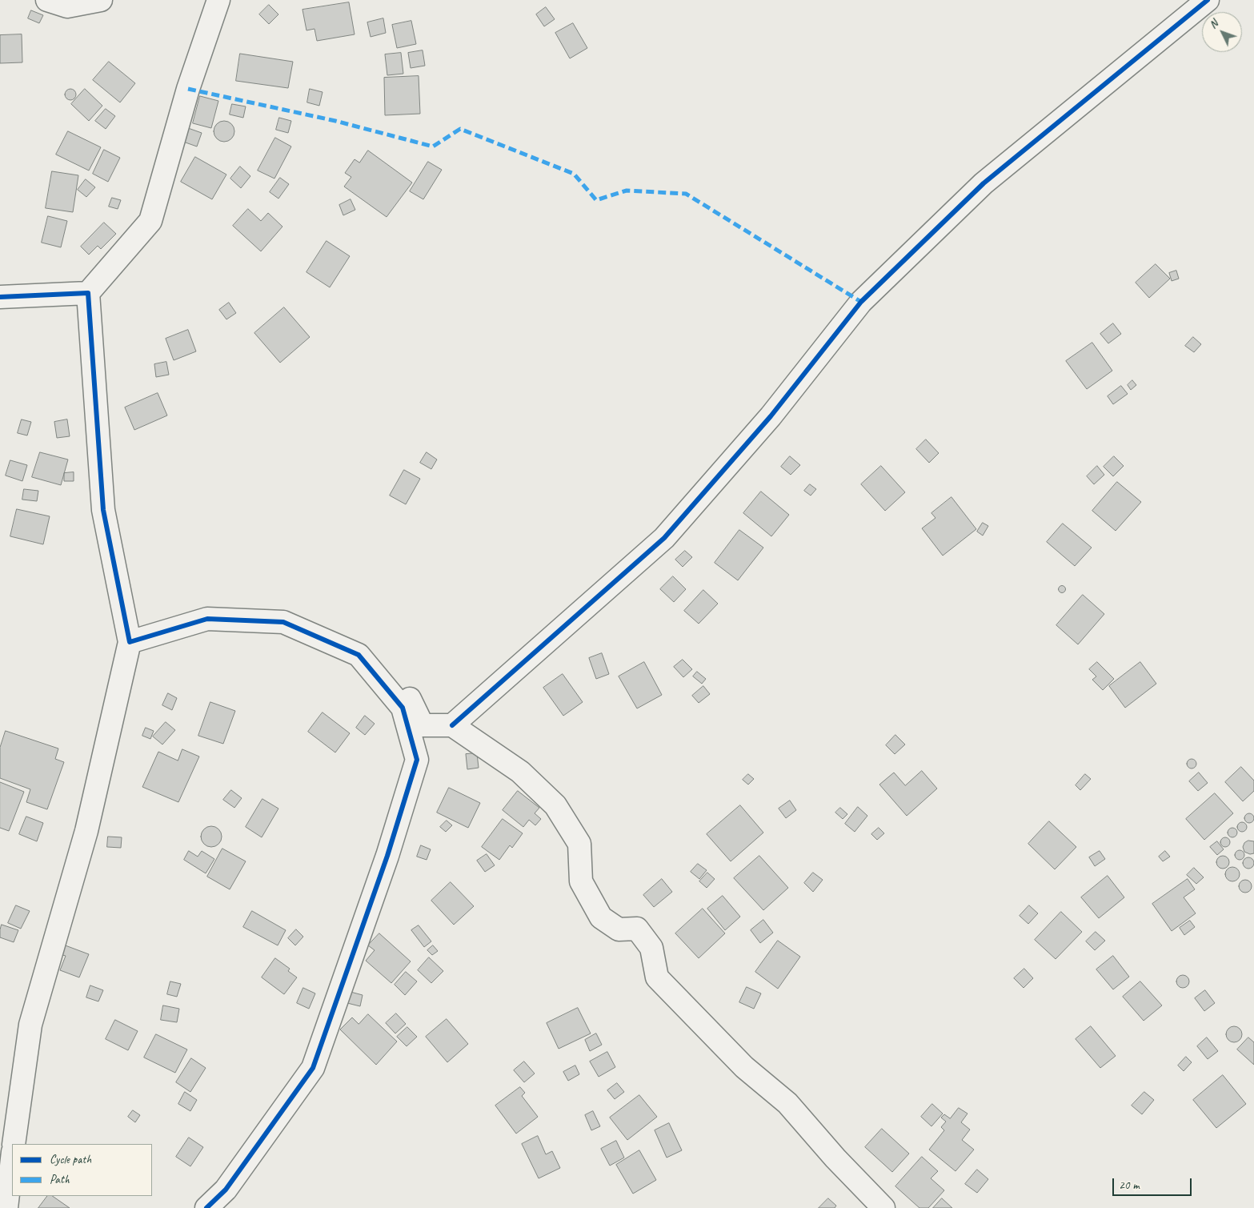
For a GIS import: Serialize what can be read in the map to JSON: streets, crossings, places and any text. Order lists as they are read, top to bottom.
{
  "legend": ["Cycle path", "Path"],
  "scale_bar": "20 m",
  "north": "top left"
}
